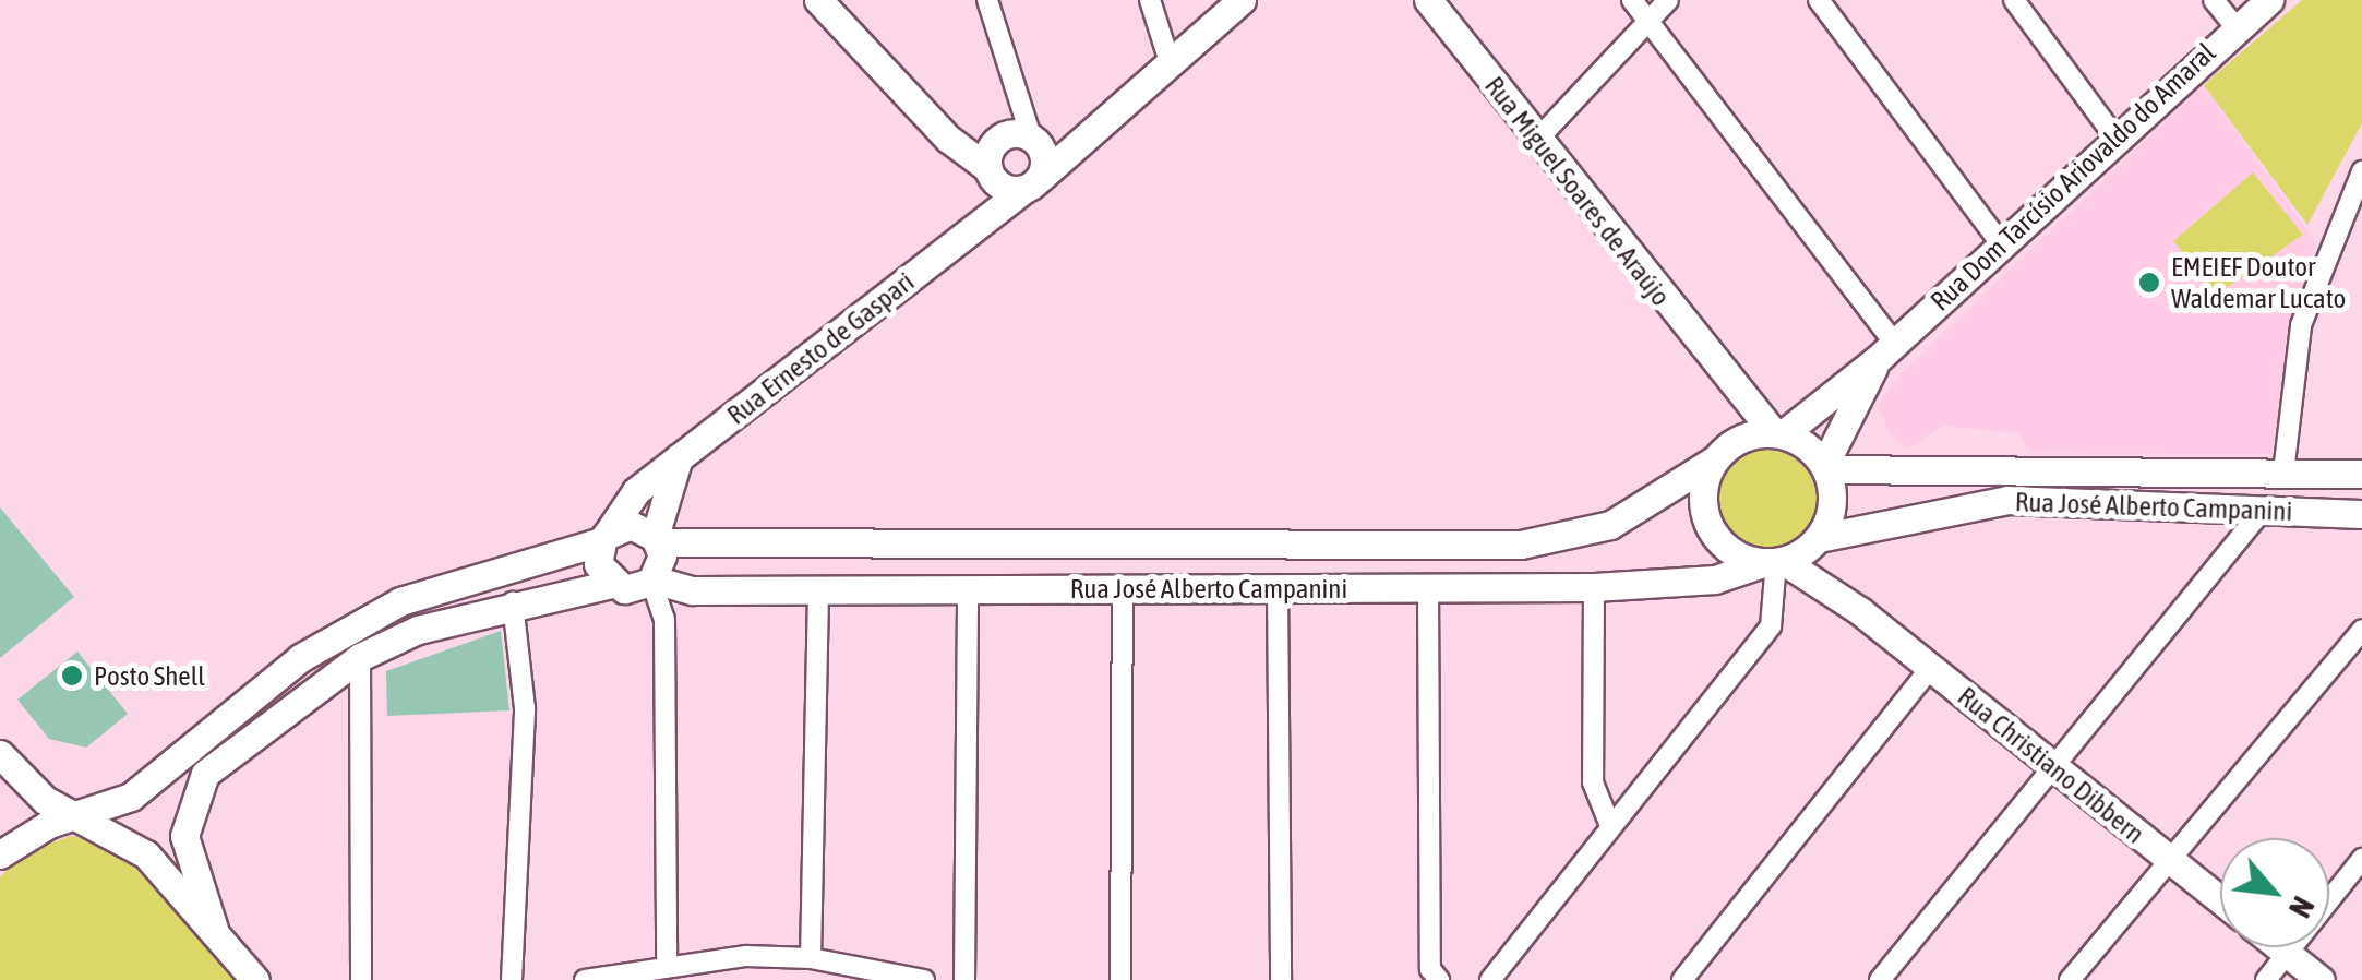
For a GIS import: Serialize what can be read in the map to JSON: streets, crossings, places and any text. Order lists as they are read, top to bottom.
{
  "streets": {
    "street": [
      "Rua Dom Tarcísio Ariovaldo do Amaral",
      "Rua Miguel Soares de Araújo",
      "Rua Ernesto de Gaspari",
      "Rua José Alberto Campanini",
      "Rua Christiano Dibbern"
    ]
  },
  "crossings": [
    ["Rua Dom Tarcísio Ariovaldo do Amaral", "Rua Miguel Soares de Araújo"],
    ["Rua Dom Tarcísio Ariovaldo do Amaral", "Rua José Alberto Campanini"],
    ["Rua Dom Tarcísio Ariovaldo do Amaral", "Rua Christiano Dibbern"],
    ["Rua Miguel Soares de Araújo", "Rua José Alberto Campanini"],
    ["Rua Miguel Soares de Araújo", "Rua Christiano Dibbern"],
    ["Rua Ernesto de Gaspari", "Rua José Alberto Campanini"],
    ["Rua José Alberto Campanini", "Rua Christiano Dibbern"]
  ],
  "places": ["EMEIEF Doutor Waldemar Lucato", "Posto Shell"],
  "north": "bottom right"
}
